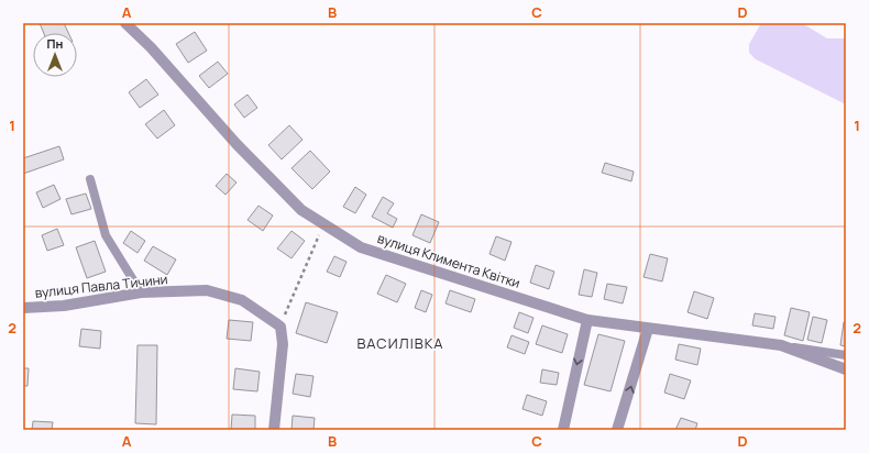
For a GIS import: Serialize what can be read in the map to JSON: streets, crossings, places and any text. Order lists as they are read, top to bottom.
{
  "streets": {
    "street": ["вулиця Климента Квітки", "вулиця Павла Тичини"]
  },
  "districts": ["ВАСИЛІВКА"],
  "north": "top",
  "grid": {
    "columns": [
      "A",
      "B",
      "C",
      "D"
    ],
    "rows": ["1", "2"]
  }
}
